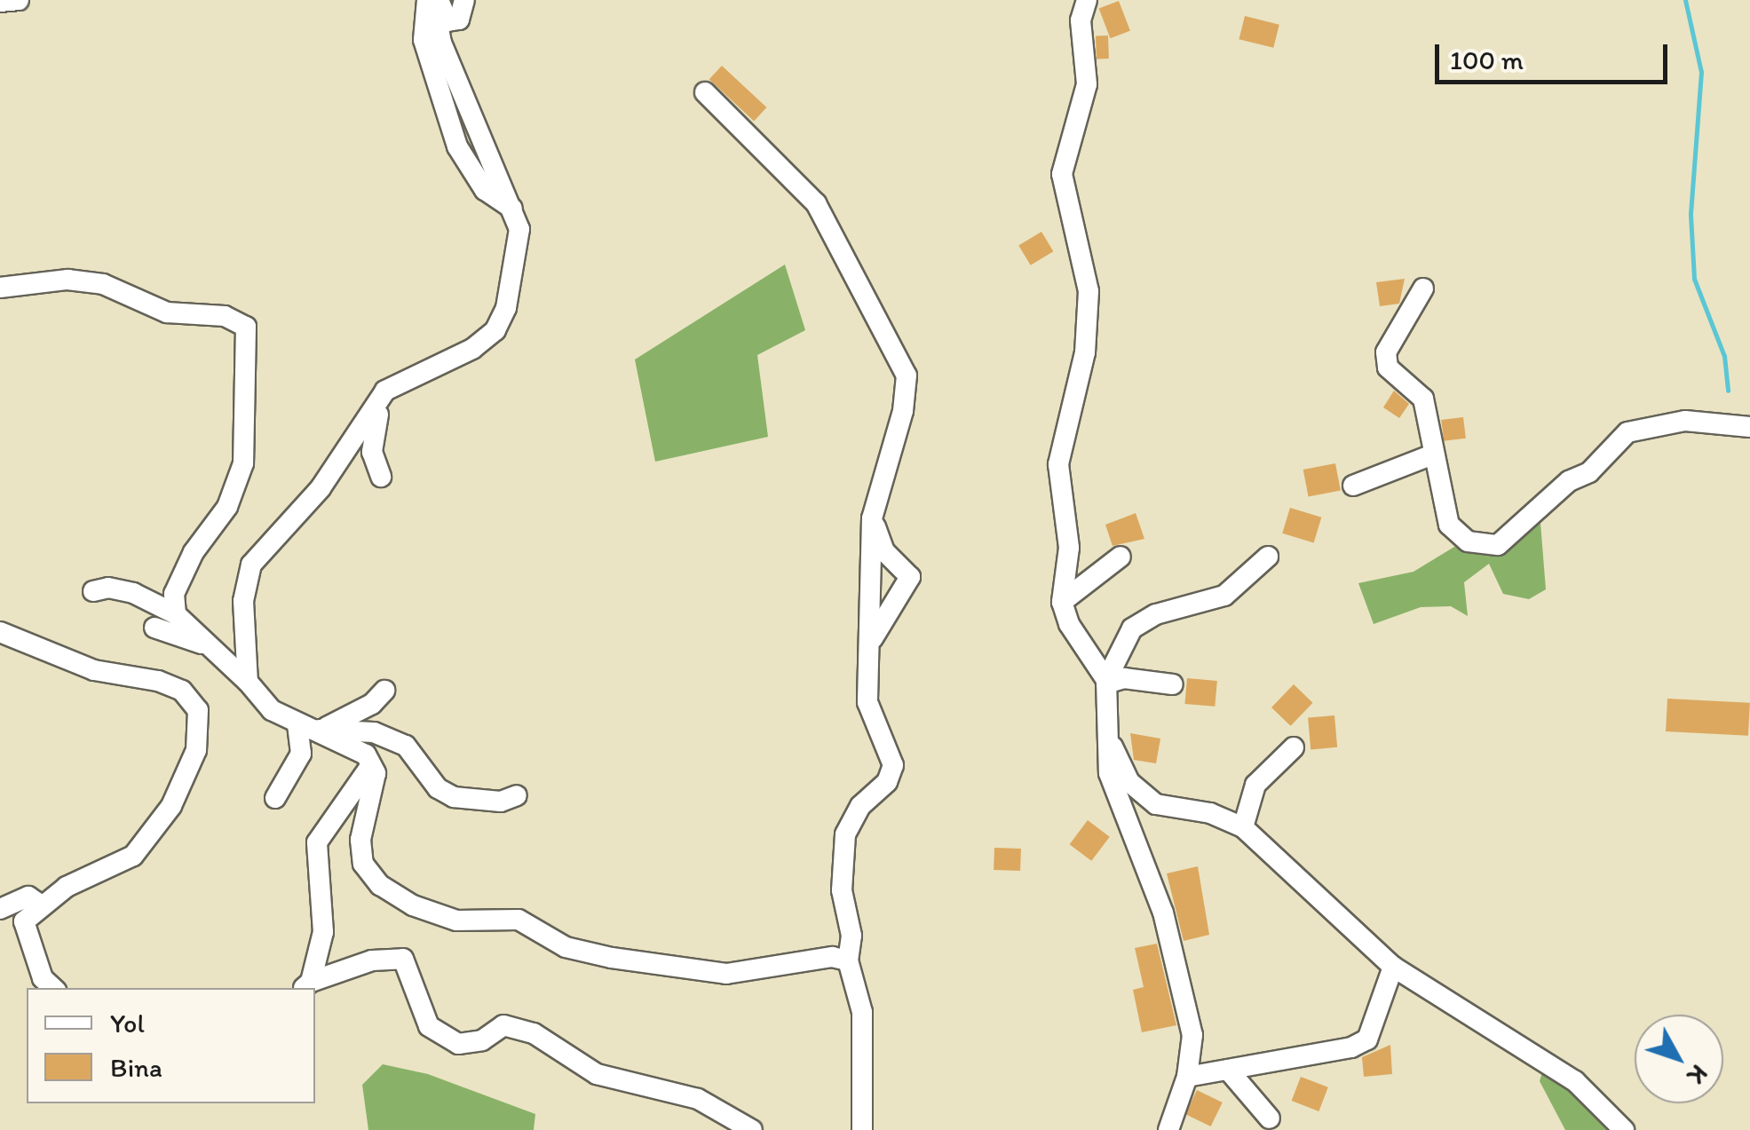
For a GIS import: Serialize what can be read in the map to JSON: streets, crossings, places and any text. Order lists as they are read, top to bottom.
{
  "legend": ["Yol", "Bina"],
  "scale_bar": "100 m",
  "north": "bottom right"
}
